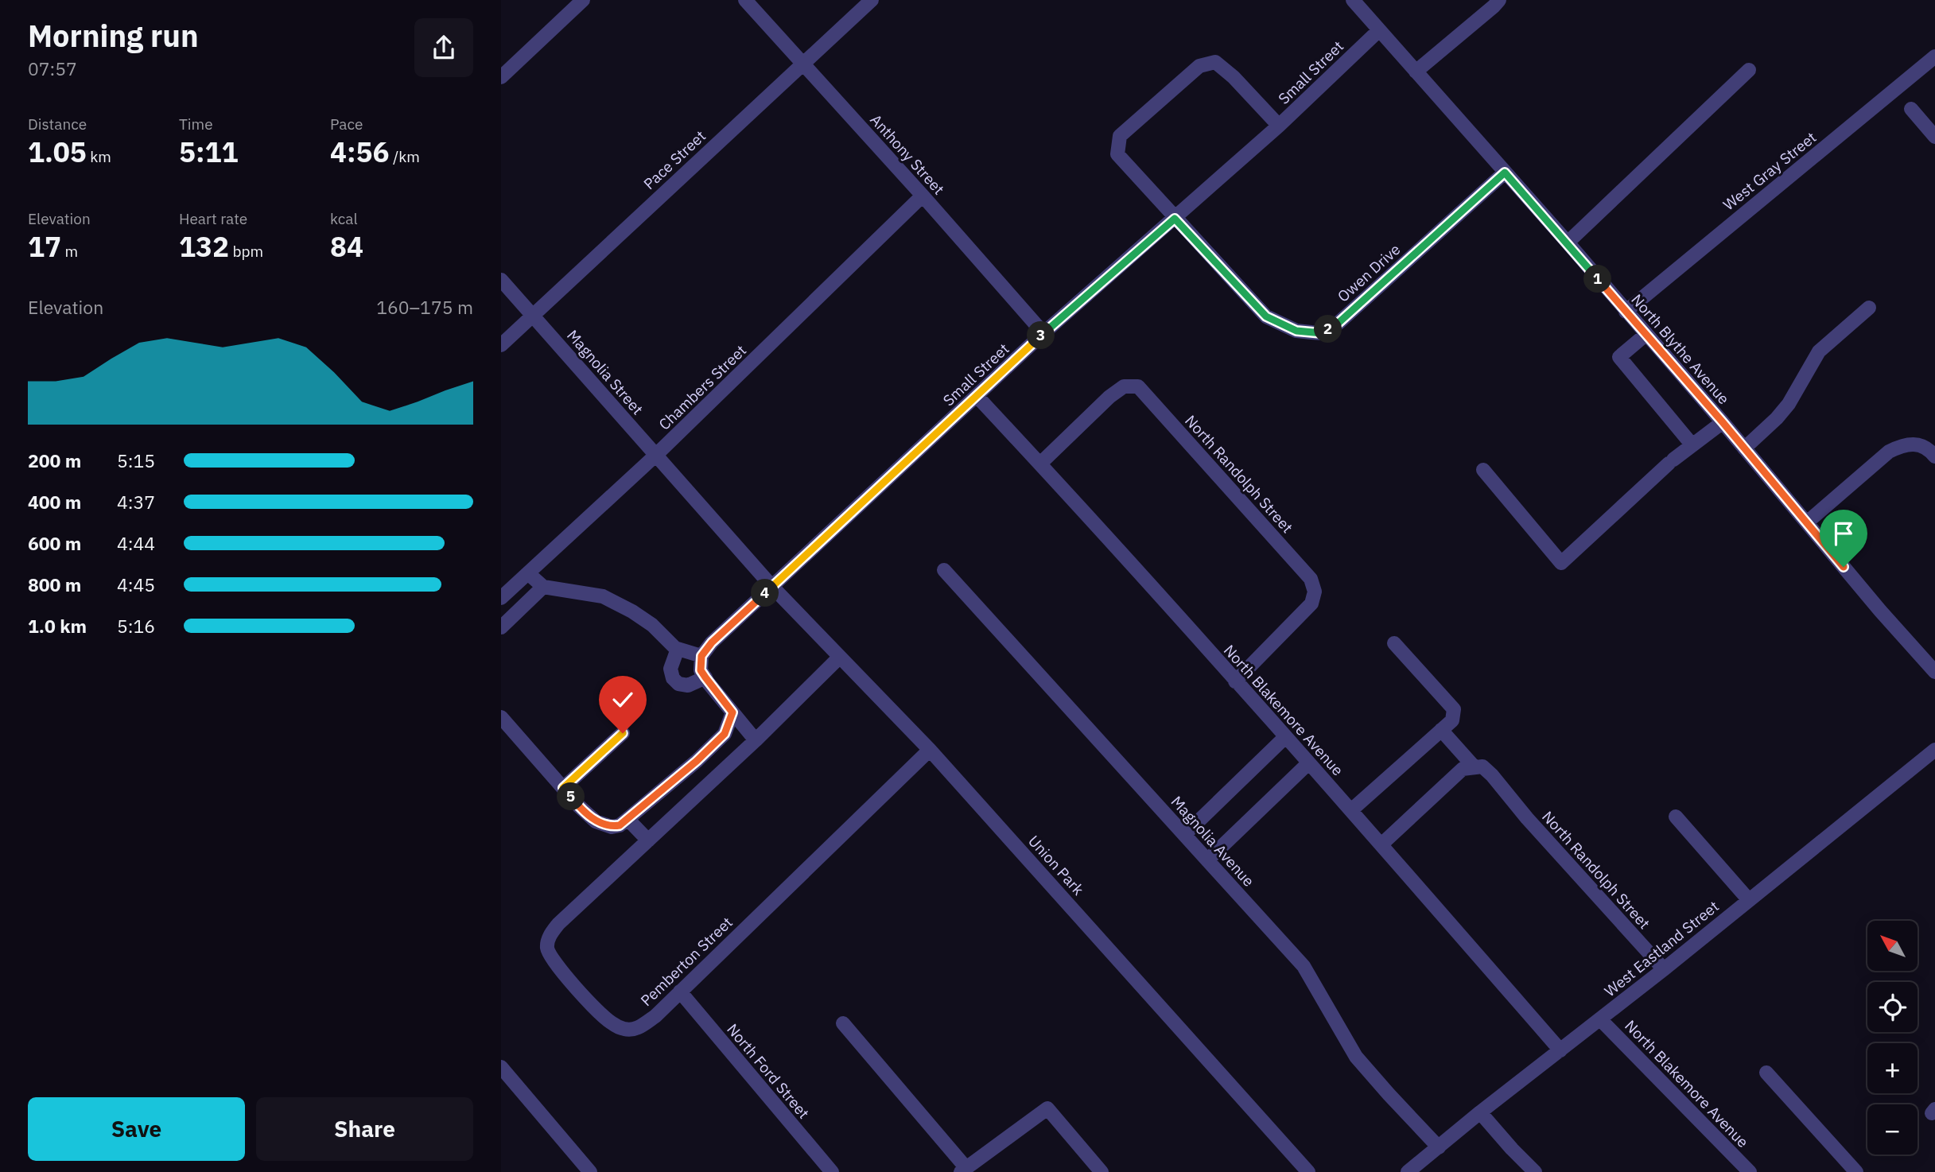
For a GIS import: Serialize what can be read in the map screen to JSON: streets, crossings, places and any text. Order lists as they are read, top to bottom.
{
  "streets": {
    "street": [
      "Small Street",
      "Anthony Street",
      "Pace Street",
      "West Gray Street",
      "Owen Drive",
      "North Blythe Avenue",
      "Magnolia Street",
      "Chambers Street",
      "North Randolph Street",
      "North Blakemore Avenue",
      "Magnolia Avenue",
      "Union Park",
      "West Eastland Street",
      "Pemberton Street",
      "North Ford Street"
    ]
  },
  "crossings": [
    ["Small Street", "Anthony Street"],
    ["Small Street", "Owen Drive"],
    ["Small Street", "North Blythe Avenue"],
    ["Small Street", "Magnolia Street"],
    ["Small Street", "North Blakemore Avenue"],
    ["Small Street", "Union Park"],
    ["Anthony Street", "Pace Street"],
    ["Anthony Street", "Chambers Street"],
    ["Pace Street", "Magnolia Street"],
    ["West Gray Street", "North Blythe Avenue"],
    ["Owen Drive", "North Blythe Avenue"],
    ["Magnolia Street", "Chambers Street"],
    ["Magnolia Street", "Union Park"],
    ["North Randolph Street", "North Blakemore Avenue"],
    ["North Randolph Street", "West Eastland Street"],
    ["North Blakemore Avenue", "West Eastland Street"],
    ["Magnolia Avenue", "West Eastland Street"],
    ["Union Park", "Pemberton Street"],
    ["Pemberton Street", "North Ford Street"]
  ],
  "north": "top left",
  "page": {
    "heading": ["Morning run", "07:57"],
    "stats": [
      ["Distance", "1.05 km"],
      ["Time", "5:11"],
      ["Pace", "4:56 /km"],
      ["Elevation", "17 m"],
      ["Heart rate", "132 bpm"],
      ["kcal", "84"]
    ],
    "pins": [
      "1",
      "2",
      "3",
      "4",
      "5"
    ],
    "chart": ["Elevation", "160–175 m"],
    "list": [
      {
        "name": "200 m",
        "note": "5:15"
      },
      {
        "name": "400 m",
        "note": "4:37"
      },
      {
        "name": "600 m",
        "note": "4:44"
      },
      {
        "name": "800 m",
        "note": "4:45"
      },
      {
        "name": "1.0 km",
        "note": "5:16"
      }
    ],
    "map_buttons": ["+", "−"],
    "buttons": ["Save", "Share"]
  }
}
